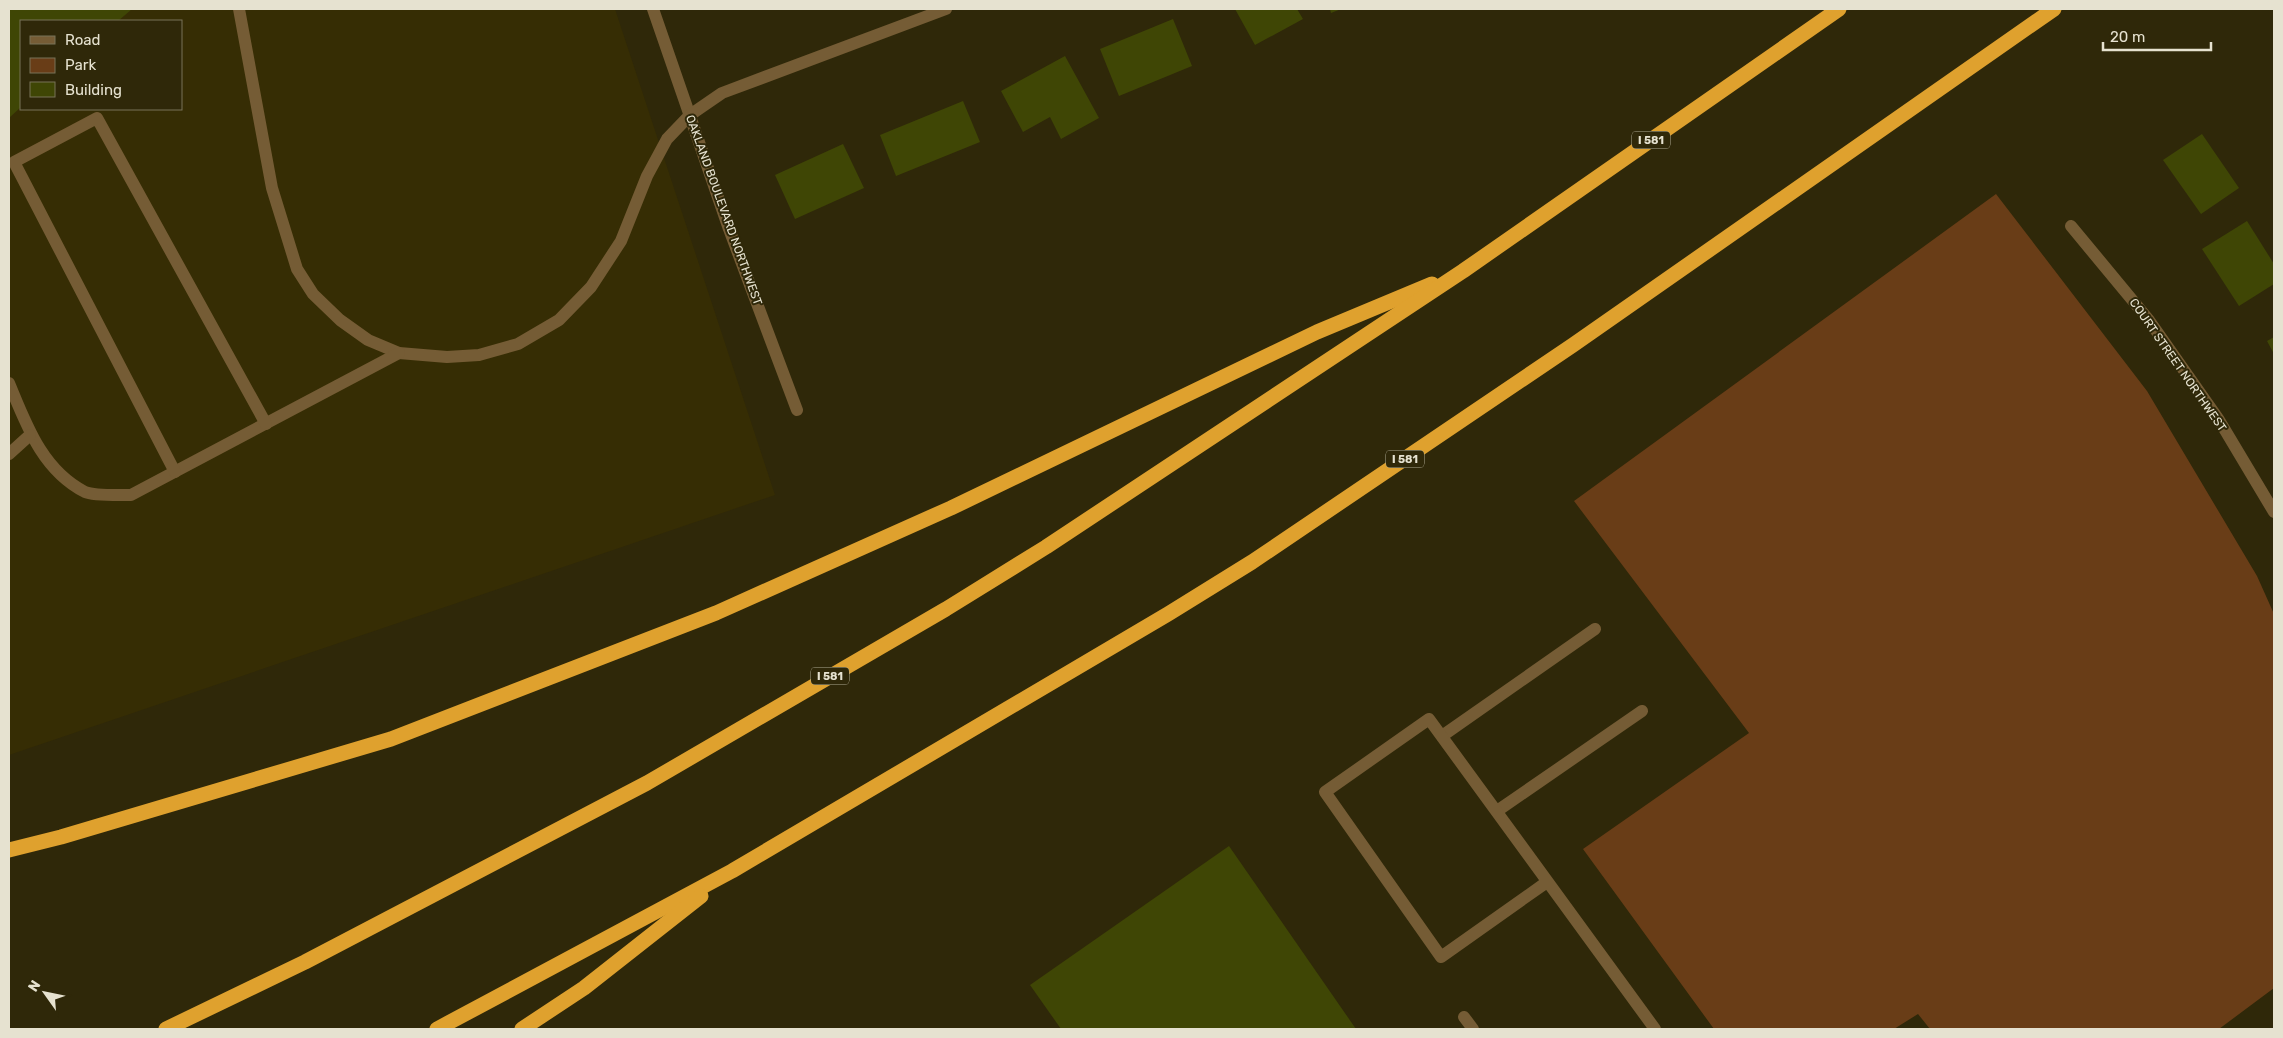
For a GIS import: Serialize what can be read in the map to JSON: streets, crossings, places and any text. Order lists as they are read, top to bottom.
{
  "streets": {
    "highway": ["I 581"],
    "street": ["OAKLAND BOULEVARD NORTHWEST", "COURT STREET NORTHWEST"]
  },
  "legend": ["Road", "Park", "Building"],
  "scale_bar": "20 m",
  "north": "top left"
}
